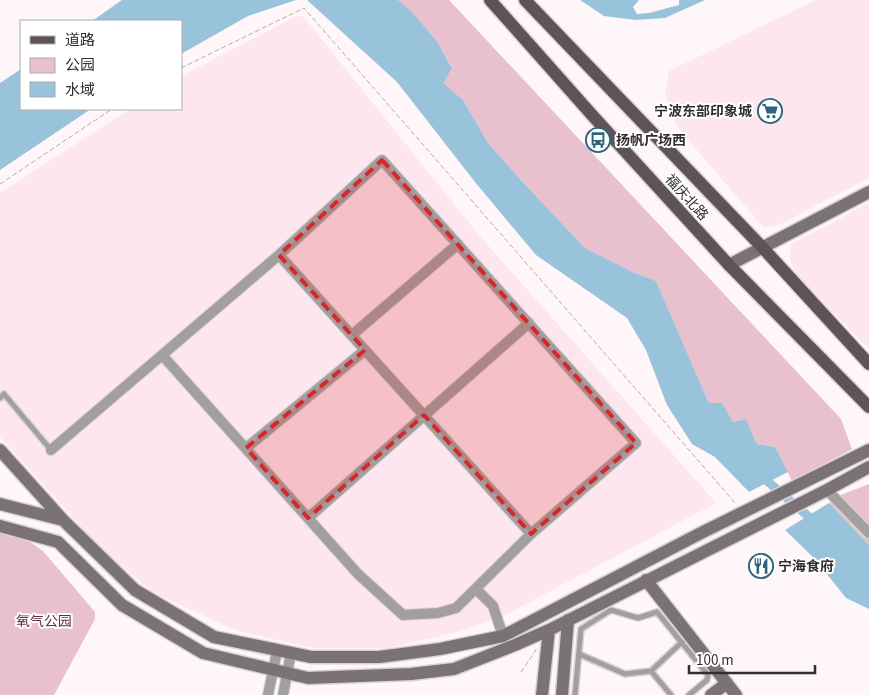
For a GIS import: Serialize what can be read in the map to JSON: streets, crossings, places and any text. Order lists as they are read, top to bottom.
{
  "streets": {
    "main road": ["福庆北路"]
  },
  "parks": ["氧气公园"],
  "places": {
    "supermarket": ["宁波东部印象城"],
    "bus stop": ["扬帆广场西"],
    "restaurant": ["宁海食府"]
  },
  "legend": ["道路", "公园", "水域"],
  "scale_bar": "100 m"
}
